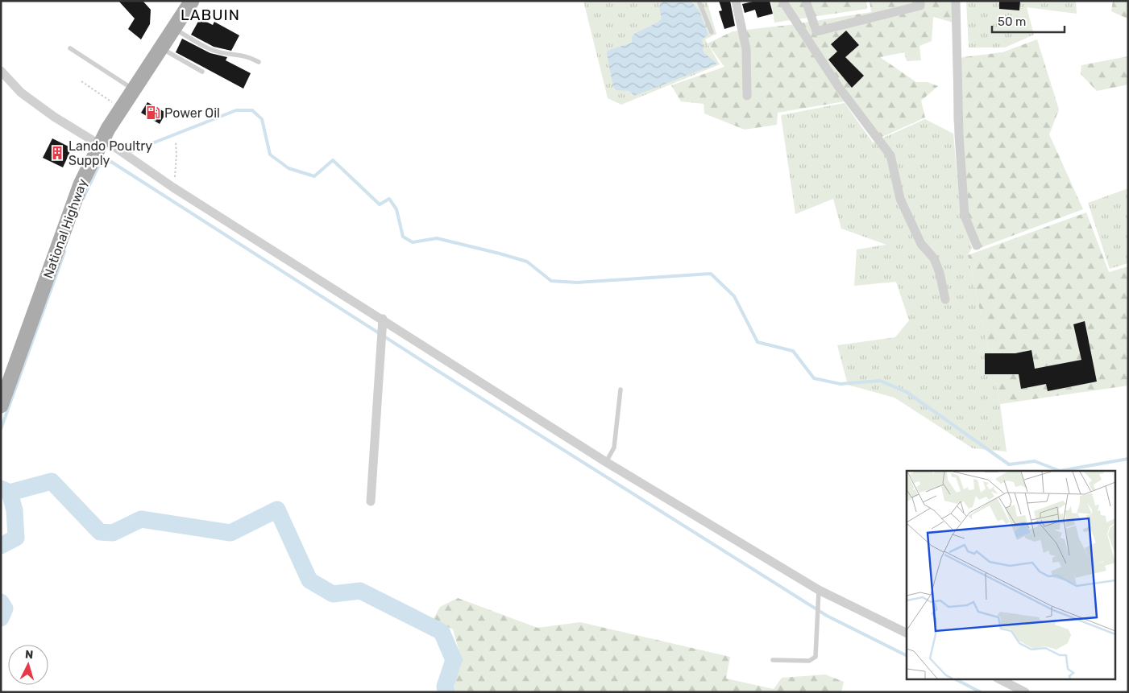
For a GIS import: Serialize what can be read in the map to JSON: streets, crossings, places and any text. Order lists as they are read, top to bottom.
{
  "streets": {
    "main road": ["National Highway"]
  },
  "districts": ["LABUIN"],
  "places": {
    "fuel station": ["Power Oil"],
    "building": ["Lando Poultry Supply"]
  },
  "scale_bar": "50 m",
  "north": "top"
}
